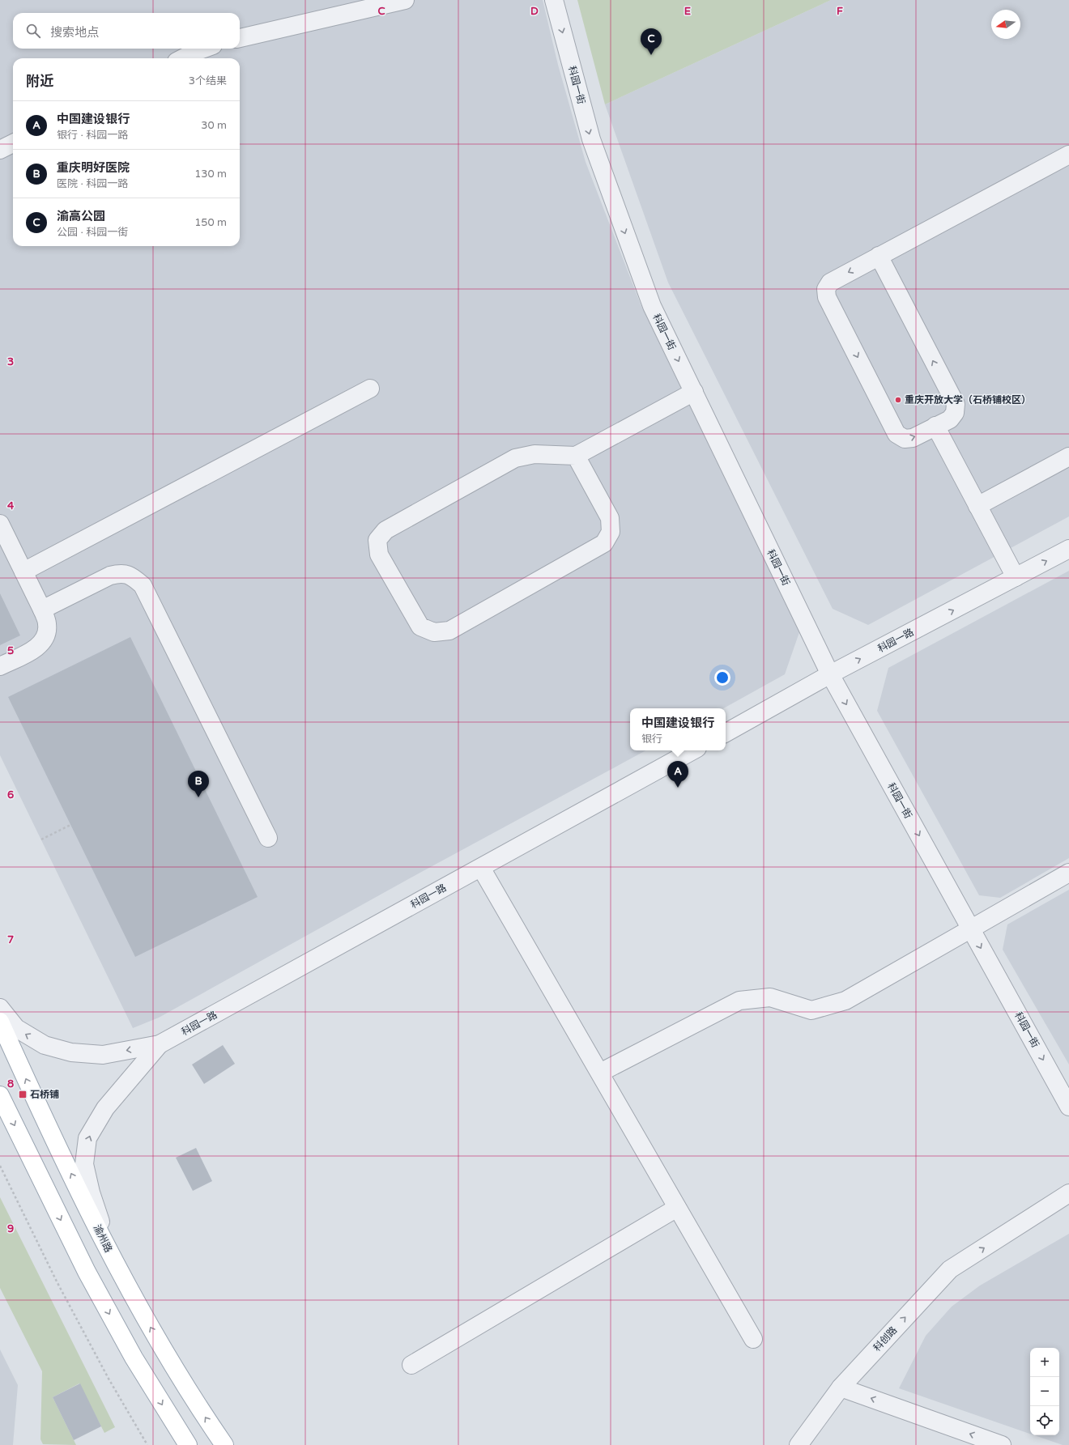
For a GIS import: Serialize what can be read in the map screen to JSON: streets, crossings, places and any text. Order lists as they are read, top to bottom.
{
  "streets": {
    "main road": ["渝州路"],
    "street": ["科园一街", "科园一路", "科创路"]
  },
  "crossings": [
    ["科园一街", "科园一路"]
  ],
  "one_way": ["科园一街", "科创路"],
  "places": {
    "other": ["重庆开放大学（石桥铺校区）"],
    "transit": ["石桥铺"]
  },
  "north": "left",
  "page": {
    "search": "搜索地点",
    "pins": ["C", "A", "B"],
    "heading": ["附近", "3个结果"],
    "list": [
      {
        "mark": "A",
        "name": "中国建设银行",
        "note": "银行 · 科园一路",
        "value": "30 m"
      },
      {
        "mark": "B",
        "name": "重庆明好医院",
        "note": "医院 · 科园一路",
        "value": "130 m"
      },
      {
        "mark": "C",
        "name": "渝高公园",
        "note": "公园 · 科园一街",
        "value": "150 m"
      }
    ],
    "popup": ["中国建设银行", "银行"],
    "map_buttons": ["+", "−"]
  },
  "grid": {
    "columns": [
      "C",
      "D",
      "E",
      "F"
    ],
    "rows": [
      "3",
      "4",
      "5",
      "6",
      "7",
      "8",
      "9"
    ]
  }
}
